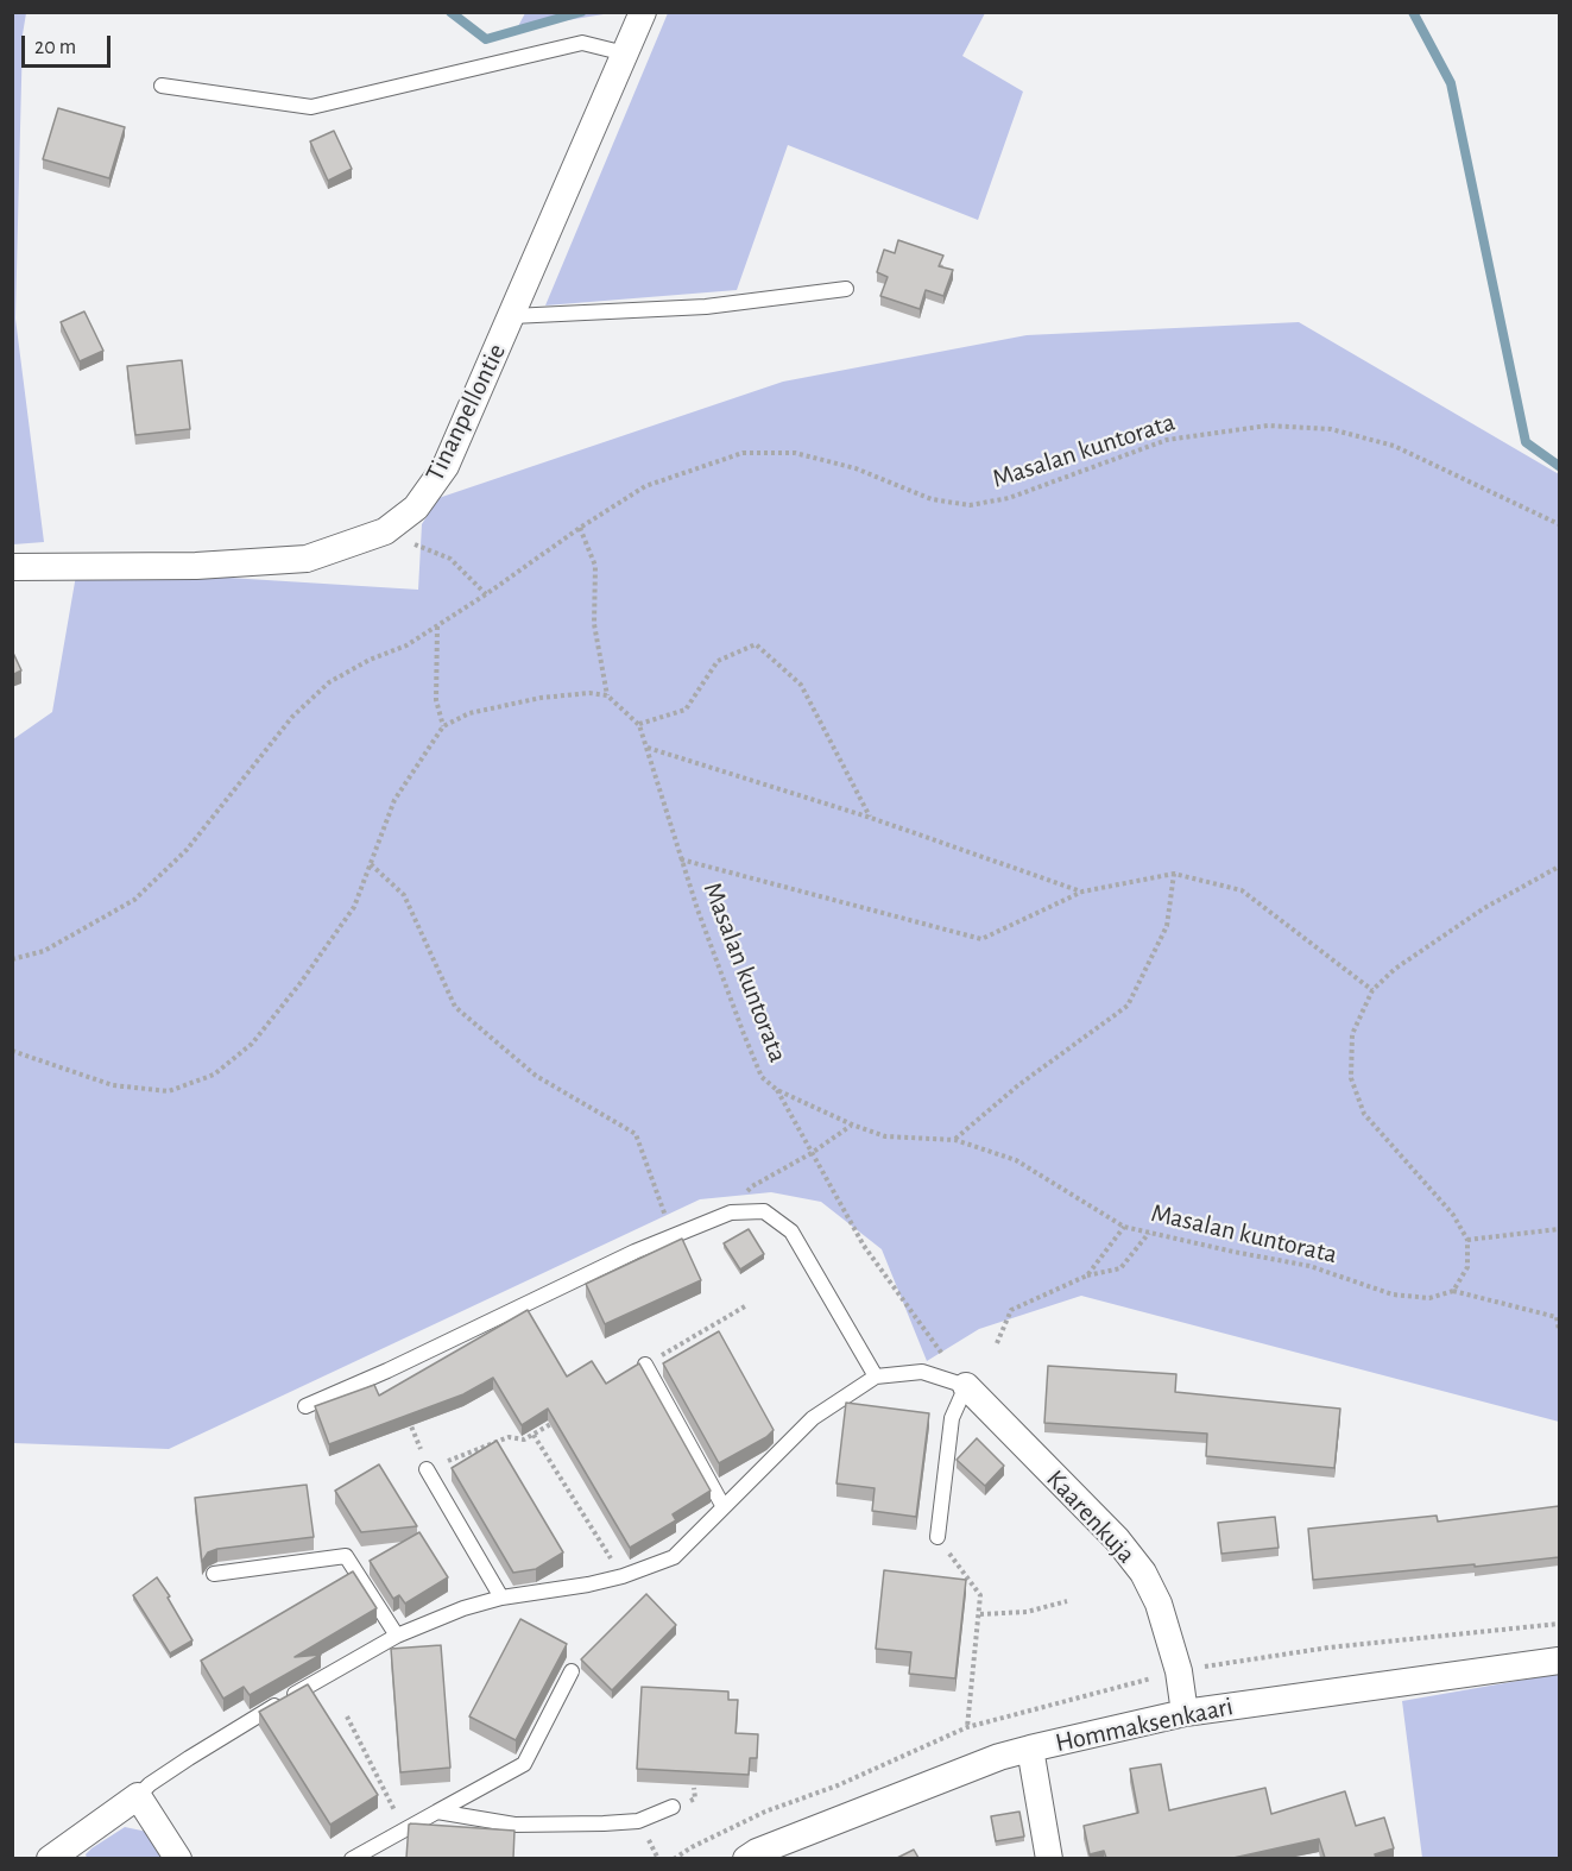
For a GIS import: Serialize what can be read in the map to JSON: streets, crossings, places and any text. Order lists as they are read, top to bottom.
{
  "streets": {
    "street": ["Tinanpellontie", "Kaarenkuja", "Hommaksenkaari"],
    "path": ["Masalan kuntorata"]
  },
  "crossings": [
    ["Kaarenkuja", "Hommaksenkaari"]
  ],
  "scale_bar": "20 m"
}
